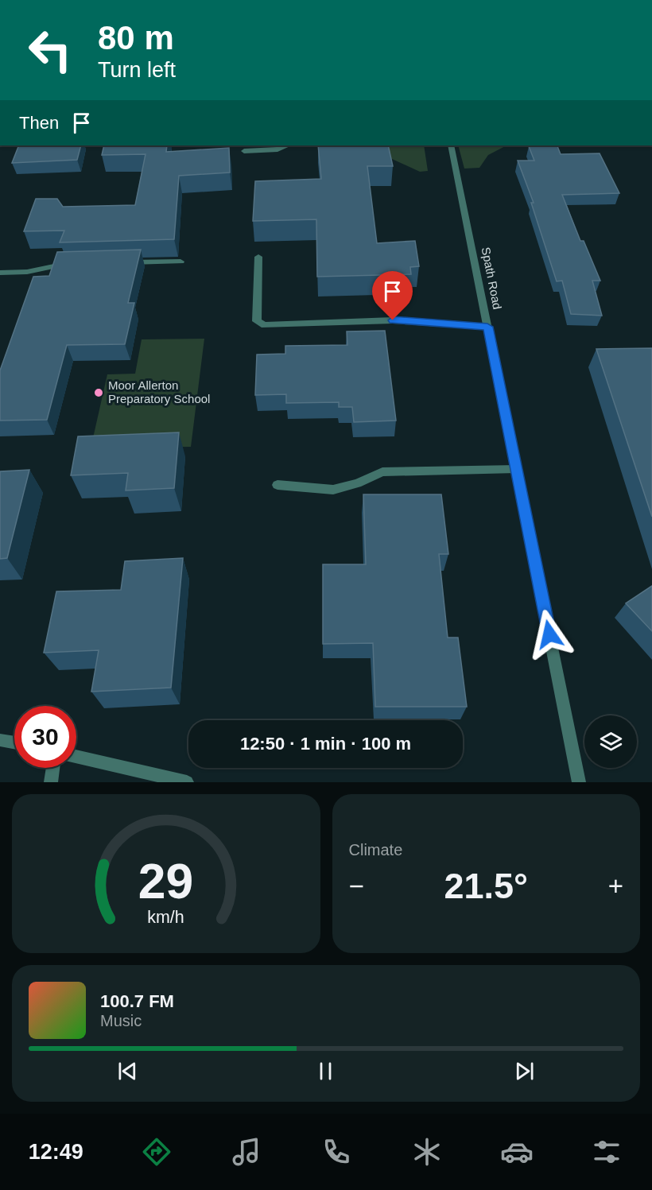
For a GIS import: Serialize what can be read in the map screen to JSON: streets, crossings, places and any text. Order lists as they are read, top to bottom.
{
  "streets": {
    "street": ["Spath Road"]
  },
  "places": ["Moor Allerton Preparatory School"],
  "page": {
    "turn": ["80 m", "Turn left"],
    "then": "Then",
    "limit": "30",
    "trip": "12:50 · 1 min · 100 m",
    "tile": "Climate",
    "heat": ["−", "21.5°", "+"],
    "song": ["100.7 FM", "Music"],
    "tabs": "12:49",
    "gauge": ["29", "km/h"]
  }
}
